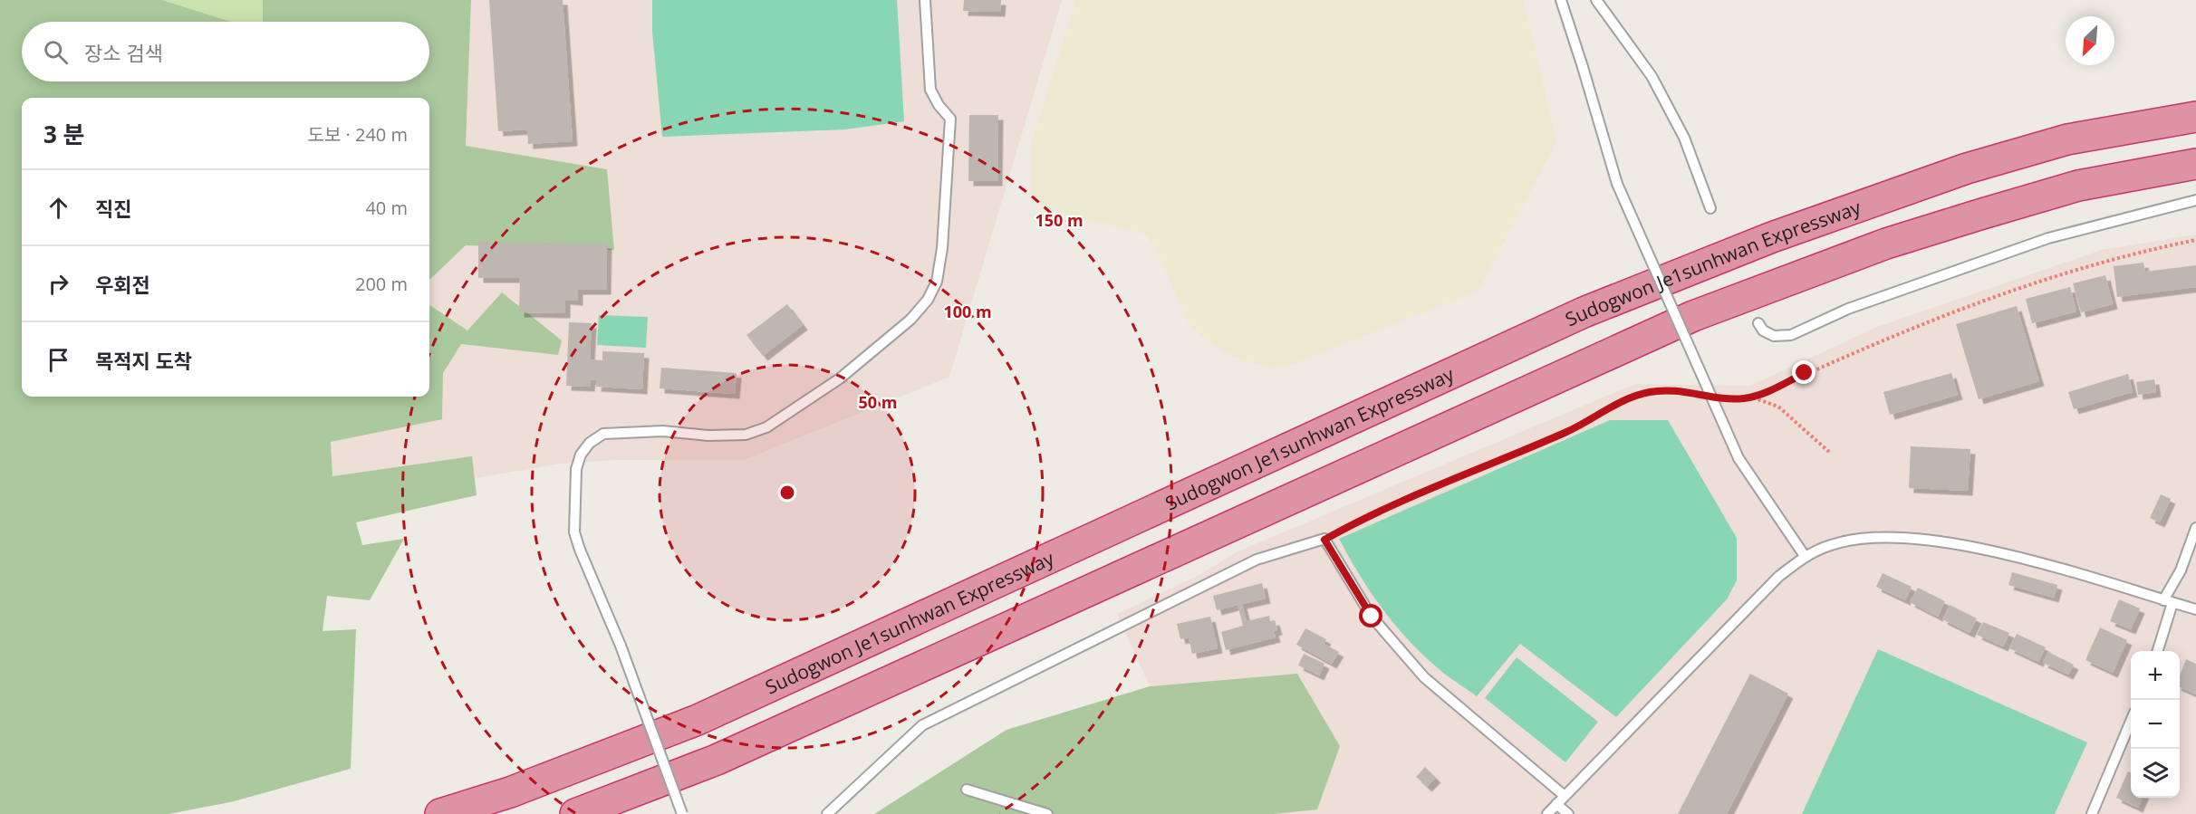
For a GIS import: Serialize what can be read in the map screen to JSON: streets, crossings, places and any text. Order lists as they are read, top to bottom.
{
  "streets": {
    "highway": ["Sudogwon Je1sunhwan Expressway"]
  },
  "north": "bottom left",
  "page": {
    "search": "장소 검색",
    "heading": ["3 분", "도보 · 240 m"],
    "list": [
      ["직진", "40 m"],
      ["우회전", "200 m"],
      "목적지 도착"
    ],
    "map_buttons": ["+", "−"]
  },
  "rings": ["150 m", "100 m", "50 m"]
}
